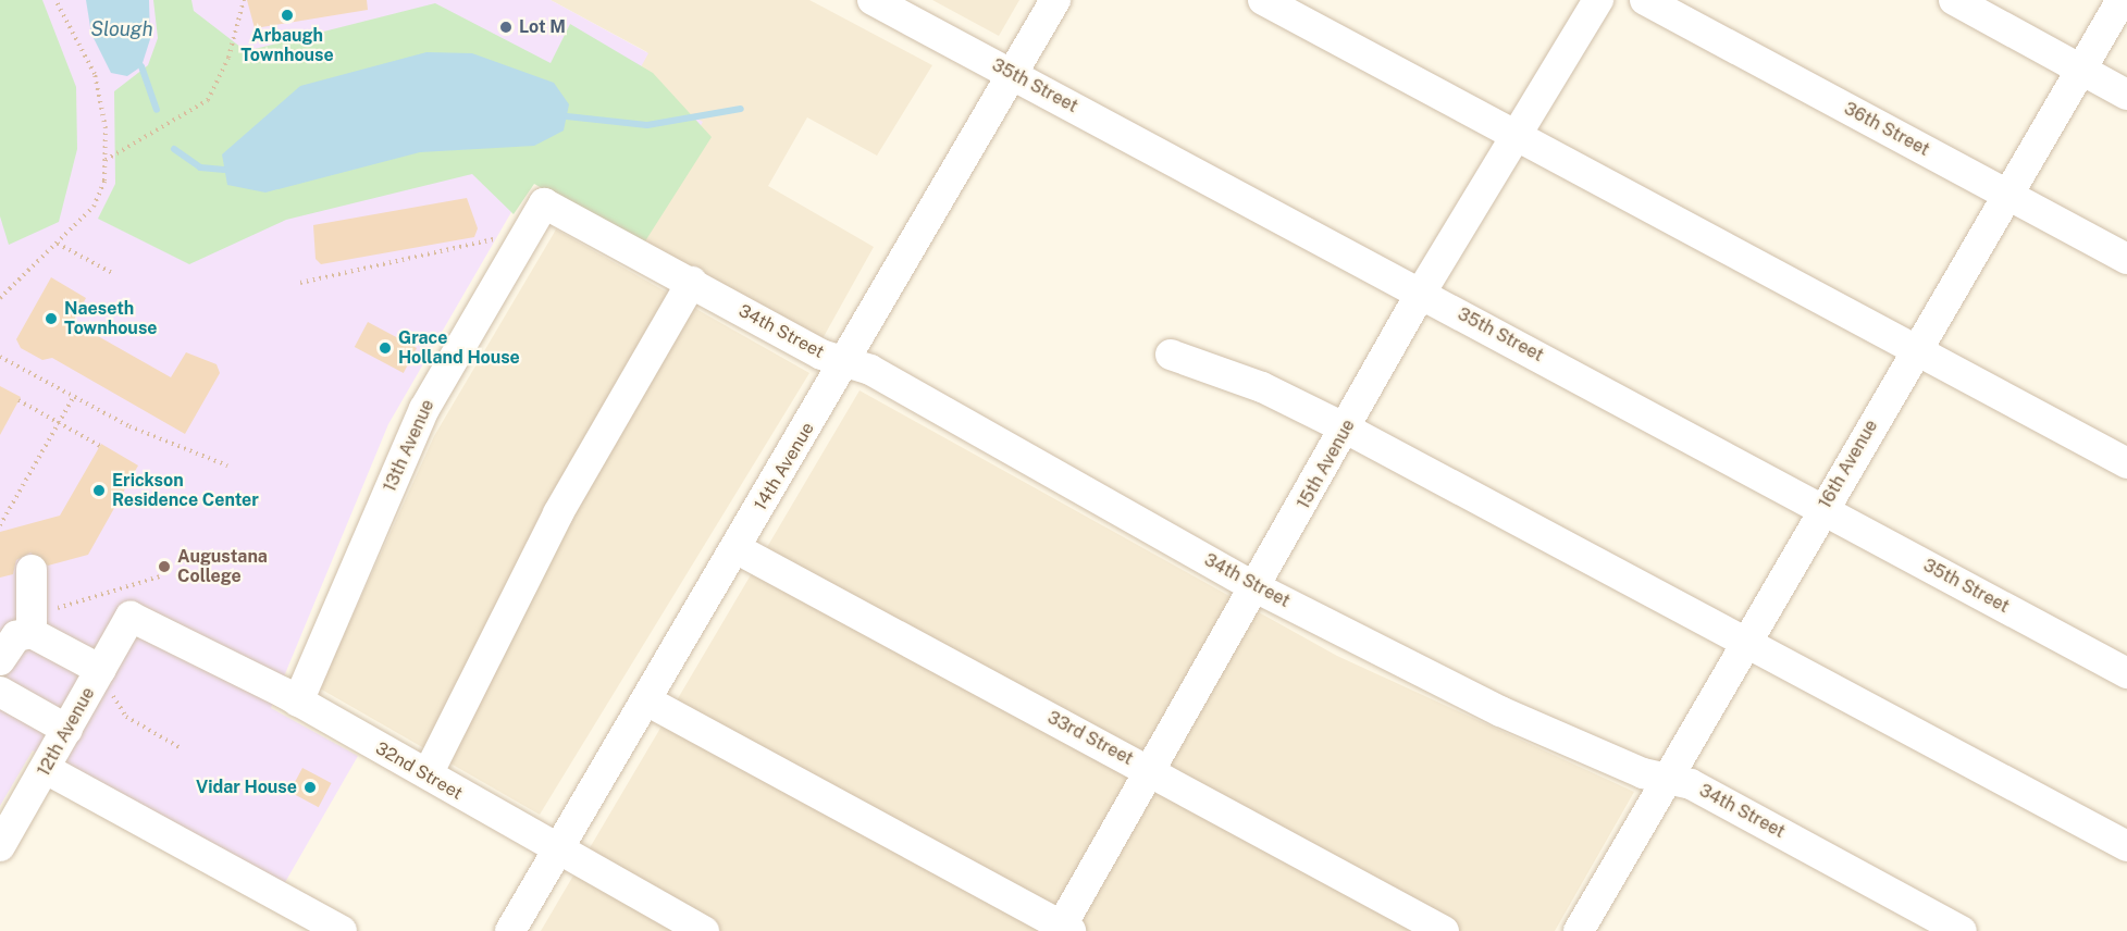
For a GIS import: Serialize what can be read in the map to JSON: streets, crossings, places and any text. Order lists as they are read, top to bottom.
{
  "streets": {
    "street": [
      "35th Street",
      "36th Street",
      "34th Street",
      "13th Avenue",
      "15th Avenue",
      "16th Avenue",
      "14th Avenue",
      "12th Avenue",
      "33rd Street",
      "32nd Street"
    ]
  },
  "crossings": [
    ["35th Street", "15th Avenue"],
    ["35th Street", "16th Avenue"],
    ["35th Street", "14th Avenue"],
    ["36th Street", "16th Avenue"],
    ["34th Street", "13th Avenue"],
    ["34th Street", "15th Avenue"],
    ["34th Street", "16th Avenue"],
    ["34th Street", "14th Avenue"],
    ["13th Avenue", "32nd Street"],
    ["15th Avenue", "33rd Street"],
    ["14th Avenue", "33rd Street"],
    ["14th Avenue", "32nd Street"],
    ["12th Avenue", "32nd Street"]
  ],
  "water": ["Slough"],
  "places": [
    "Arbaugh Townhouse",
    "Lot M",
    "Naeseth Townhouse",
    "Grace Holland House",
    "Erickson Residence Center",
    "Augustana College",
    "Vidar House"
  ]
}
